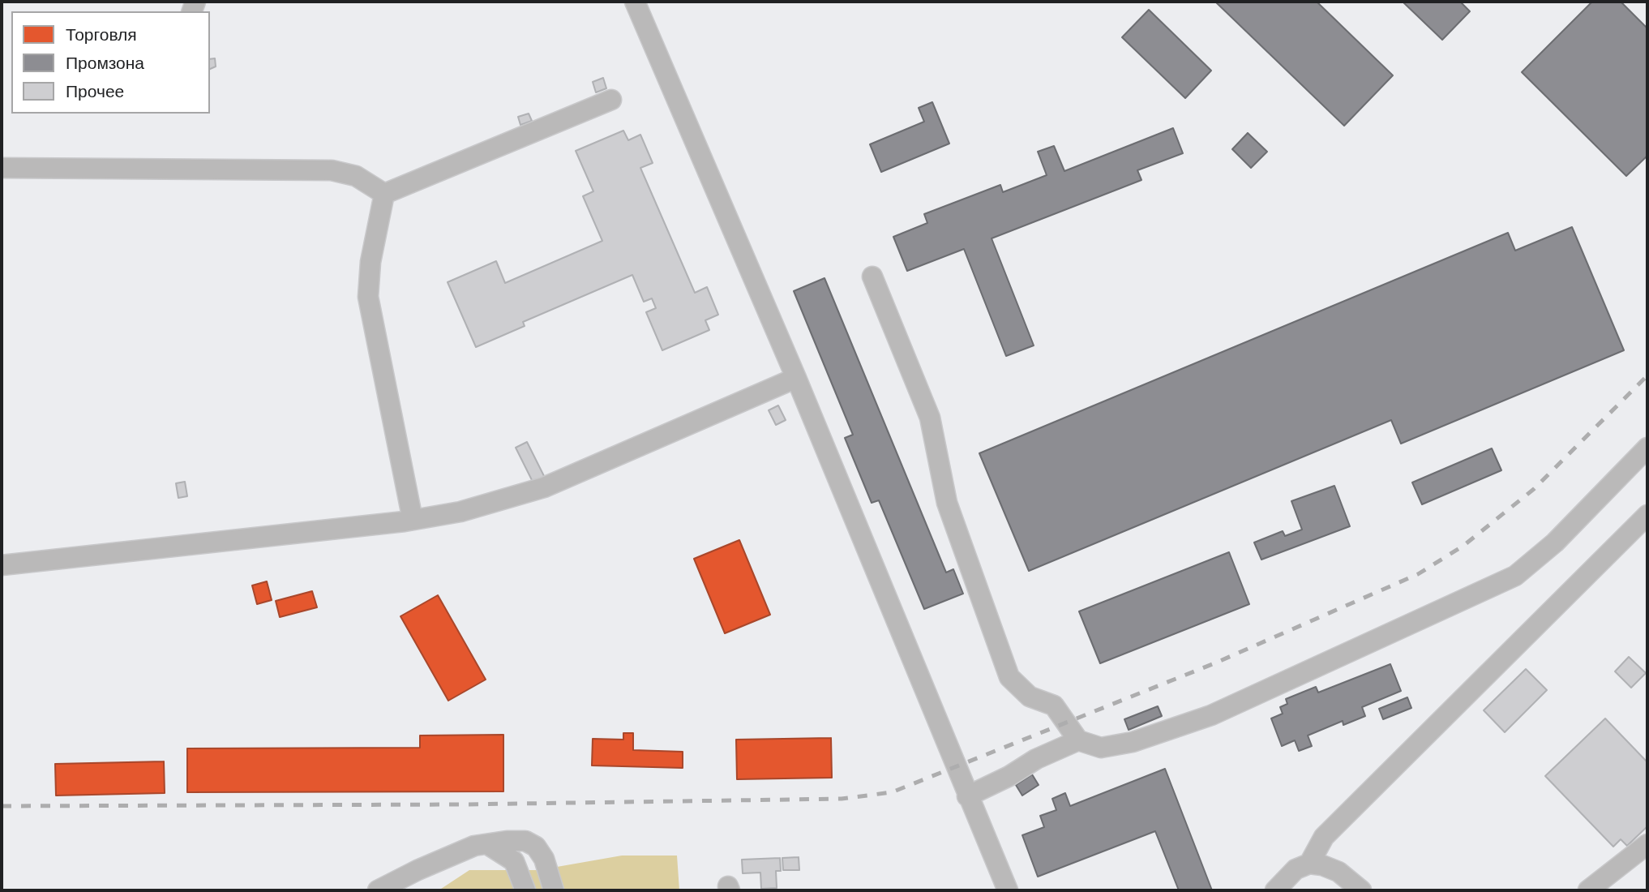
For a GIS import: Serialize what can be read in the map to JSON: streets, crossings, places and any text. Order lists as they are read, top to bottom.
{
  "legend": ["Торговля", "Промзона", "Прочее"]
}
